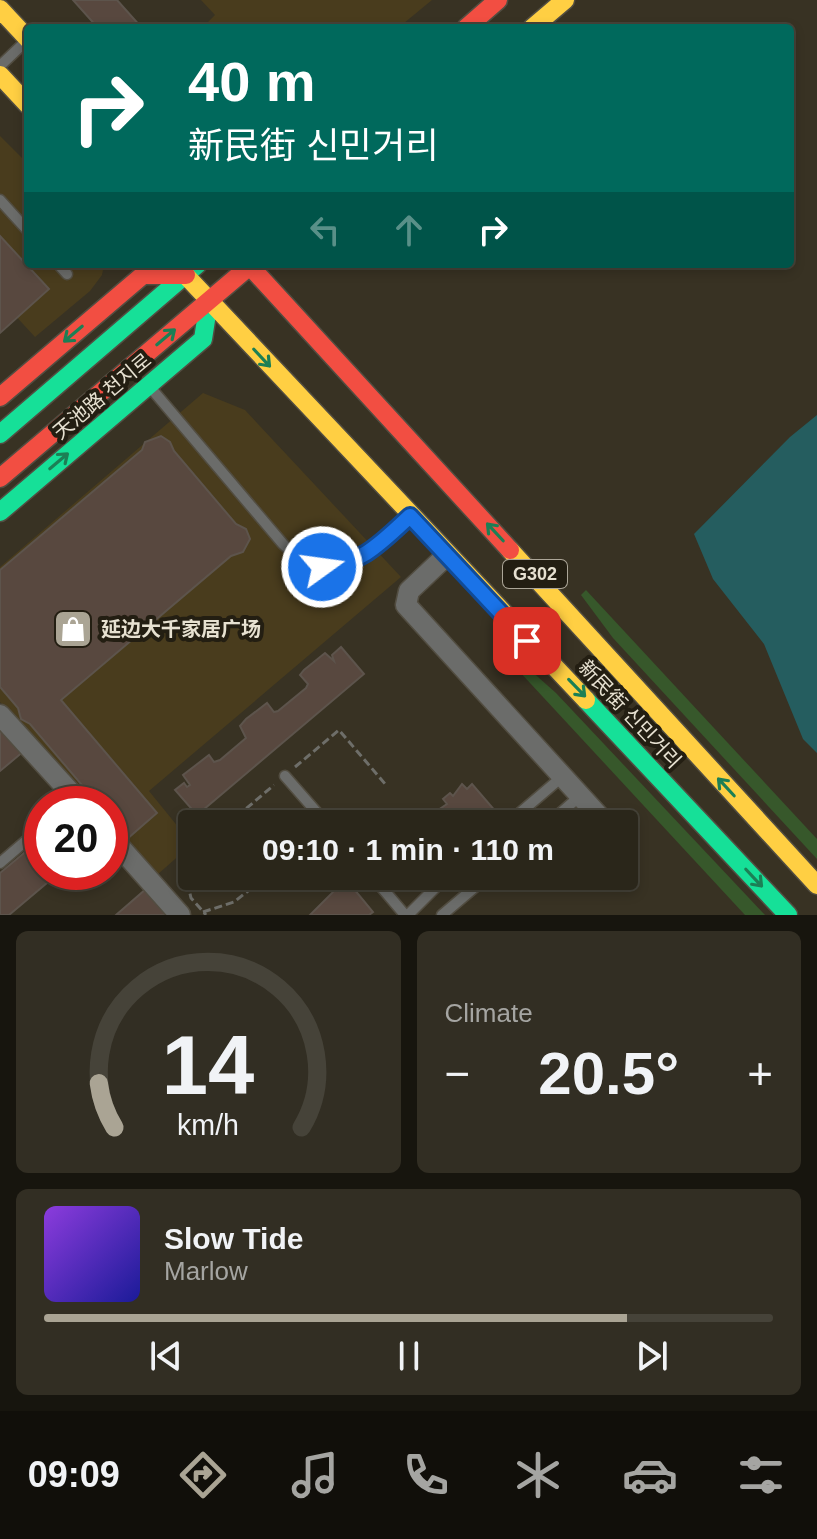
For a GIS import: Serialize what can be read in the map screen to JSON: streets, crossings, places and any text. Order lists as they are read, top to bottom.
{
  "streets": {
    "main road": ["天池路 천지로", "G302", "新民街 신민거리"]
  },
  "crossings": [
    ["天池路 천지로", "新民街 신민거리"]
  ],
  "places": {
    "shop": ["延边大千家居广场"]
  },
  "page": {
    "turn": ["40 m", "新民街 신민거리"],
    "limit": "20",
    "trip": "09:10 · 1 min · 110 m",
    "tile": "Climate",
    "heat": ["−", "20.5°", "+"],
    "song": ["Slow Tide", "Marlow"],
    "tabs": "09:09",
    "gauge": ["14", "km/h"]
  }
}
